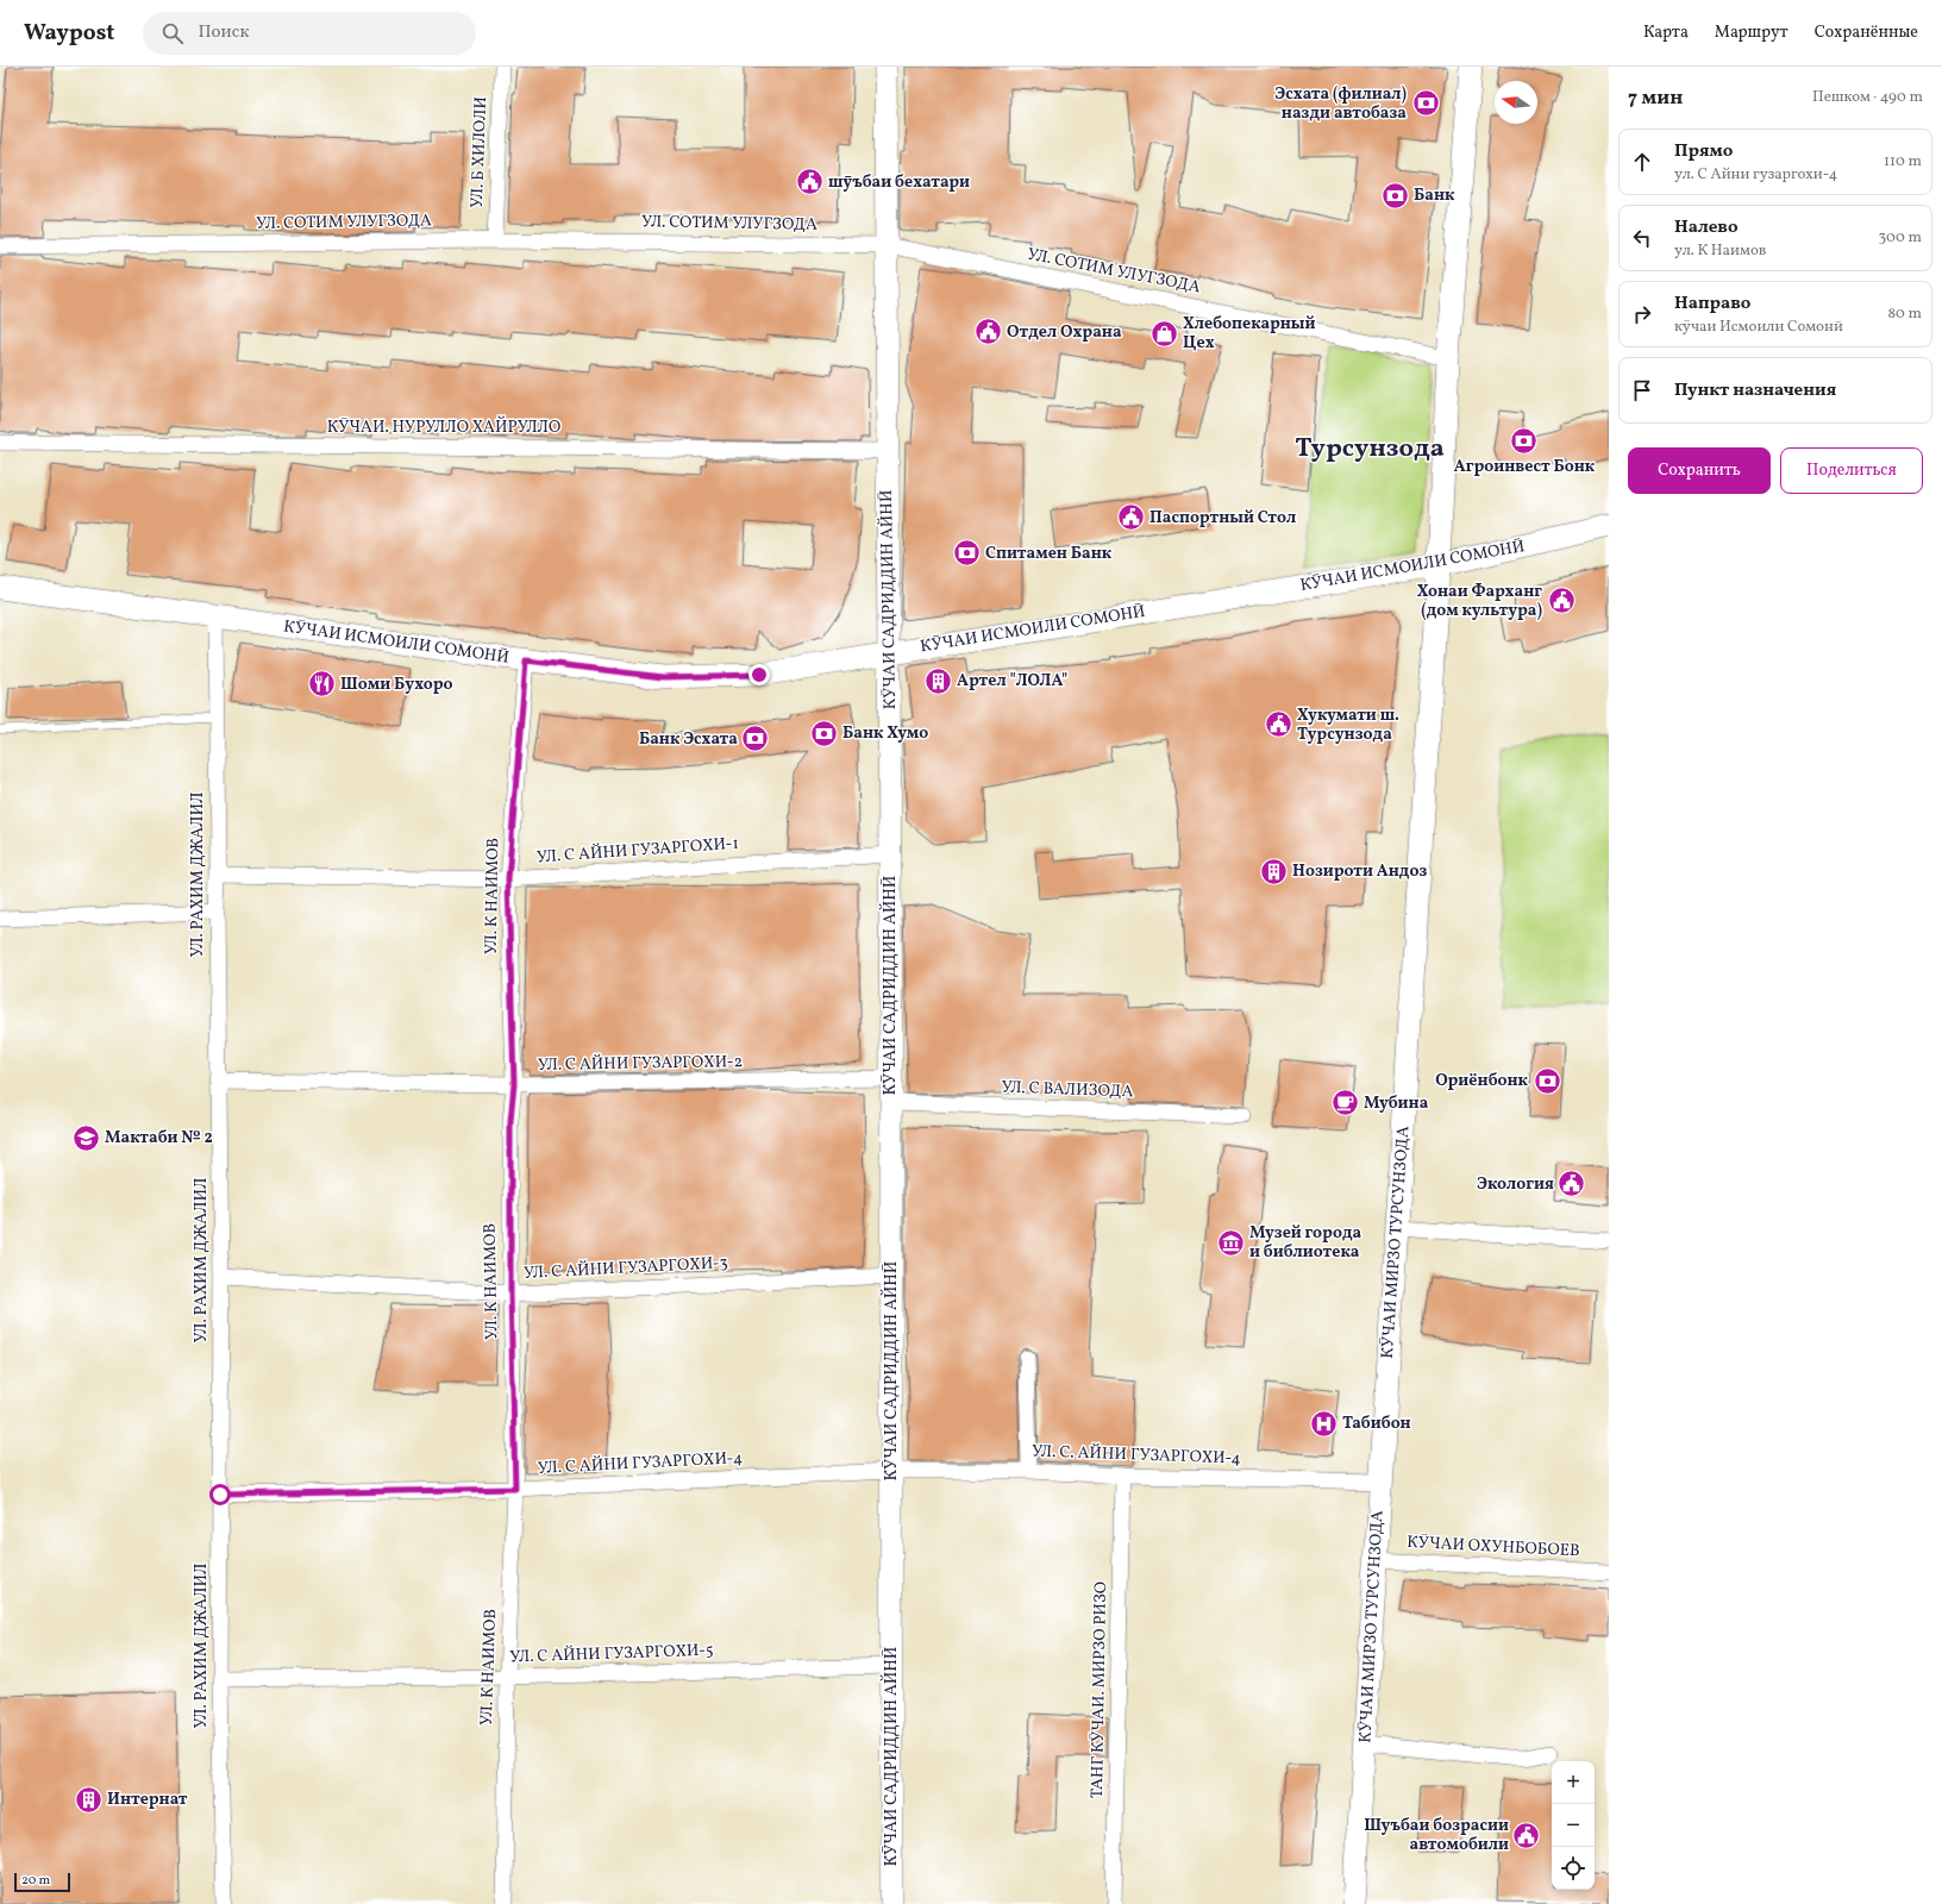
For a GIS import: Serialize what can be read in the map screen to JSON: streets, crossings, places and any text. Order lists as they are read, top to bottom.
{
  "streets": {
    "street": [
      "УЛ. Б ХИЛОЛИ",
      "УЛ. СОТИМ УЛУГЗОДА",
      "КӮЧАИ. НУРУЛЛО ХАЙРУЛЛО",
      "КӮЧАИ ИСМОИЛИ СОМОНӢ",
      "КӮЧАИ САДРИДДИН АЙНӢ",
      "УЛ. С АЙНИ ГУЗАРГОХИ-1",
      "УЛ. РАХИМ ДЖАЛИЛ",
      "УЛ. К НАИМОВ",
      "УЛ. С АЙНИ ГУЗАРГОХИ-2",
      "УЛ. С ВАЛИЗОДА",
      "КӮЧАИ МИРЗО ТУРСУНЗОДА",
      "УЛ. С АЙНИ ГУЗАРГОХИ-3",
      "УЛ. С. АЙНИ ГУЗАРГОХИ-4",
      "УЛ. С АЙНИ ГУЗАРГОХИ-4",
      "КӮЧАИ ОХУНБОБОЕВ",
      "УЛ. С АЙНИ ГУЗАРГОХИ-5",
      "ТАНГ КӮЧАИ. МИРЗО РИЗО"
    ]
  },
  "crossings": [
    ["УЛ. Б ХИЛОЛИ", "УЛ. СОТИМ УЛУГЗОДА"],
    ["УЛ. СОТИМ УЛУГЗОДА", "КӮЧАИ САДРИДДИН АЙНӢ"],
    ["УЛ. СОТИМ УЛУГЗОДА", "КӮЧАИ МИРЗО ТУРСУНЗОДА"],
    ["КӮЧАИ. НУРУЛЛО ХАЙРУЛЛО", "КӮЧАИ САДРИДДИН АЙНӢ"],
    ["КӮЧАИ ИСМОИЛИ СОМОНӢ", "КӮЧАИ САДРИДДИН АЙНӢ"],
    ["КӮЧАИ ИСМОИЛИ СОМОНӢ", "УЛ. РАХИМ ДЖАЛИЛ"],
    ["КӮЧАИ ИСМОИЛИ СОМОНӢ", "УЛ. К НАИМОВ"],
    ["КӮЧАИ ИСМОИЛИ СОМОНӢ", "КӮЧАИ МИРЗО ТУРСУНЗОДА"],
    ["КӮЧАИ САДРИДДИН АЙНӢ", "УЛ. С АЙНИ ГУЗАРГОХИ-1"],
    ["КӮЧАИ САДРИДДИН АЙНӢ", "УЛ. С АЙНИ ГУЗАРГОХИ-2"],
    ["КӮЧАИ САДРИДДИН АЙНӢ", "УЛ. С ВАЛИЗОДА"],
    ["КӮЧАИ САДРИДДИН АЙНӢ", "УЛ. С АЙНИ ГУЗАРГОХИ-3"],
    ["КӮЧАИ САДРИДДИН АЙНӢ", "УЛ. С. АЙНИ ГУЗАРГОХИ-4"],
    ["КӮЧАИ САДРИДДИН АЙНӢ", "УЛ. С АЙНИ ГУЗАРГОХИ-4"],
    ["КӮЧАИ САДРИДДИН АЙНӢ", "УЛ. С АЙНИ ГУЗАРГОХИ-5"],
    ["УЛ. С АЙНИ ГУЗАРГОХИ-1", "УЛ. РАХИМ ДЖАЛИЛ"],
    ["УЛ. С АЙНИ ГУЗАРГОХИ-1", "УЛ. К НАИМОВ"],
    ["УЛ. РАХИМ ДЖАЛИЛ", "УЛ. С АЙНИ ГУЗАРГОХИ-2"],
    ["УЛ. РАХИМ ДЖАЛИЛ", "УЛ. С АЙНИ ГУЗАРГОХИ-3"],
    ["УЛ. РАХИМ ДЖАЛИЛ", "УЛ. С АЙНИ ГУЗАРГОХИ-4"],
    ["УЛ. РАХИМ ДЖАЛИЛ", "УЛ. С АЙНИ ГУЗАРГОХИ-5"],
    ["УЛ. К НАИМОВ", "УЛ. С АЙНИ ГУЗАРГОХИ-2"],
    ["УЛ. К НАИМОВ", "УЛ. С АЙНИ ГУЗАРГОХИ-3"],
    ["УЛ. К НАИМОВ", "УЛ. С АЙНИ ГУЗАРГОХИ-4"],
    ["УЛ. К НАИМОВ", "УЛ. С АЙНИ ГУЗАРГОХИ-5"],
    ["КӮЧАИ МИРЗО ТУРСУНЗОДА", "УЛ. С. АЙНИ ГУЗАРГОХИ-4"],
    ["КӮЧАИ МИРЗО ТУРСУНЗОДА", "КӮЧАИ ОХУНБОБОЕВ"],
    ["УЛ. С. АЙНИ ГУЗАРГОХИ-4", "УЛ. С АЙНИ ГУЗАРГОХИ-4"],
    ["УЛ. С. АЙНИ ГУЗАРГОХИ-4", "ТАНГ КӮЧАИ. МИРЗО РИЗО"]
  ],
  "districts": ["Турсунзода"],
  "places": {
    "bank": [
      "Эсхата (филиал) назди автобаза",
      "Банк",
      "Агроинвест Бонк",
      "Спитамен Банк",
      "Банк Хумо",
      "Банк Эсхата",
      "Ориёнбонк"
    ],
    "public building": [
      "шӯъбаи бехатари",
      "Отдел Охрана",
      "Паспортный Стол",
      "Хонаи Фарханг (дом культура)",
      "Хукумати ш. Турсунзода",
      "Экология",
      "Шуъбаи бозрасии автомобили"
    ],
    "shop": ["Хлебопекарный Цех"],
    "building": ["Артел \"ЛОЛА\"", "Нозироти Андоз", "Интернат"],
    "restaurant": ["Шоми Бухоро"],
    "cafe": ["Мубина"],
    "school or university": ["Мактаби № 2"],
    "museum": ["Музей города и библиотека"],
    "hospital": ["Табибон"]
  },
  "scale_bar": "20 m",
  "north": "left",
  "page": {
    "header": "Waypost",
    "search": "Поиск",
    "nav": ["Карта", "Маршрут", "Сохранённые"],
    "heading": ["7 мин", "Пешком · 490 m"],
    "list": [
      ["Прямо", "ул. С Айни гузаргохи-4", "110 m"],
      ["Налево", "ул. К Наимов", "300 m"],
      ["Направо", "кӯчаи Исмоили Сомонӣ", "80 m"],
      "Пункт назначения"
    ],
    "buttons": ["Сохранить", "Поделиться"],
    "map_buttons": ["+", "−"],
    "scale": "20 m"
  }
}
